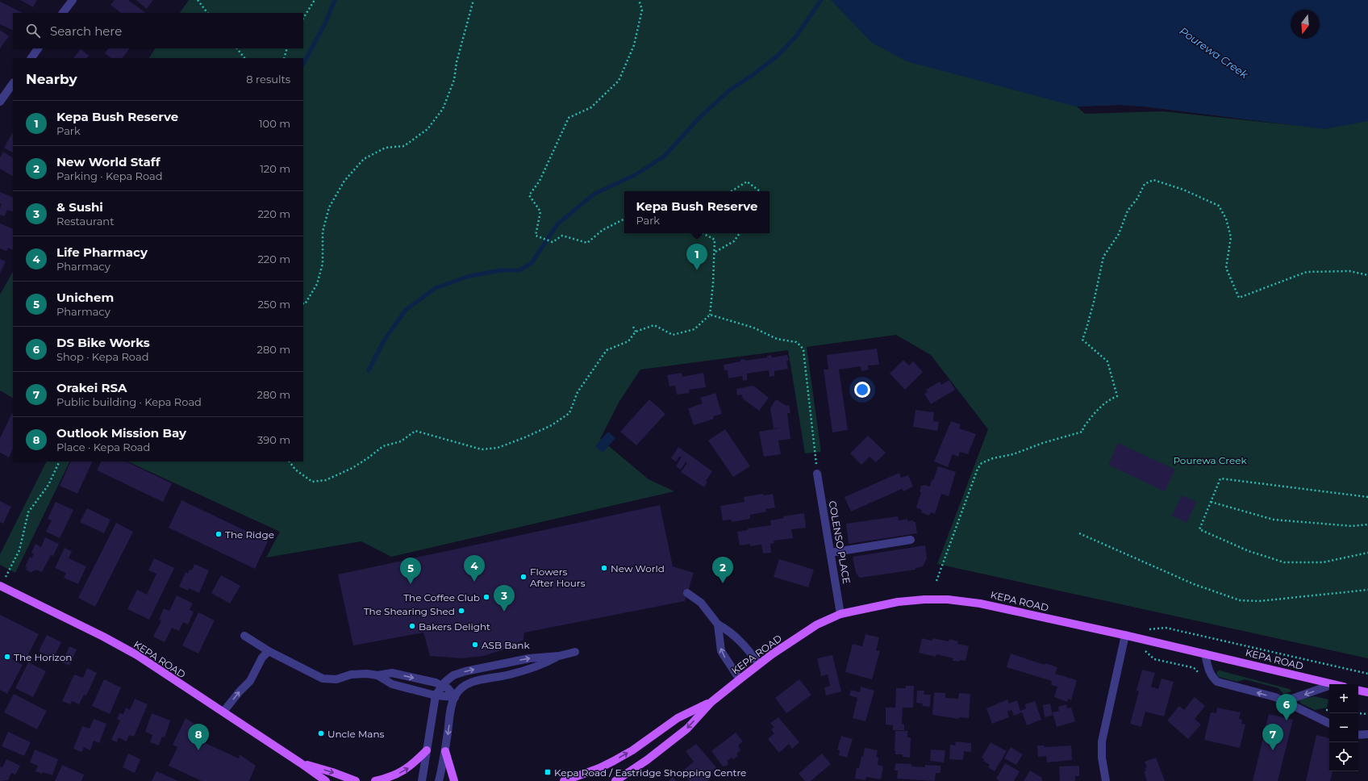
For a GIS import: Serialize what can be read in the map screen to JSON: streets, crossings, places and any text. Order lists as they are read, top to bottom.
{
  "streets": {
    "main road": ["KEPA ROAD"],
    "street": ["COLENSO PLACE"]
  },
  "crossings": [
    ["COLENSO PLACE", "KEPA ROAD"]
  ],
  "water": ["Pourewa Creek"],
  "parks": ["Pourewa Creek"],
  "places": {
    "other": [
      "The Ridge",
      "New World",
      "Flowers After Hours",
      "The Coffee Club",
      "The Shearing Shed",
      "Bakers Delight",
      "ASB Bank",
      "The Horizon",
      "Uncle Mans"
    ],
    "transit": ["Kepa Road / Eastridge Shopping Centre"]
  },
  "north": "bottom",
  "page": {
    "search": "Search here",
    "heading": ["Nearby", "8 results"],
    "list": [
      {
        "mark": "1",
        "name": "Kepa Bush Reserve",
        "note": "Park",
        "value": "100 m"
      },
      {
        "mark": "2",
        "name": "New World Staff",
        "note": "Parking · Kepa Road",
        "value": "120 m"
      },
      {
        "mark": "3",
        "name": "& Sushi",
        "note": "Restaurant",
        "value": "220 m"
      },
      {
        "mark": "4",
        "name": "Life Pharmacy",
        "note": "Pharmacy",
        "value": "220 m"
      },
      {
        "mark": "5",
        "name": "Unichem",
        "note": "Pharmacy",
        "value": "250 m"
      },
      {
        "mark": "6",
        "name": "DS Bike Works",
        "note": "Shop · Kepa Road",
        "value": "280 m"
      },
      {
        "mark": "7",
        "name": "Orakei RSA",
        "note": "Public building · Kepa Road",
        "value": "280 m"
      },
      {
        "mark": "8",
        "name": "Outlook Mission Bay",
        "note": "Place · Kepa Road",
        "value": "390 m"
      }
    ],
    "popup": ["Kepa Bush Reserve", "Park"],
    "pins": [
      "1",
      "4",
      "2",
      "5",
      "3",
      "6",
      "7",
      "8"
    ],
    "map_buttons": ["+", "−"]
  }
}
